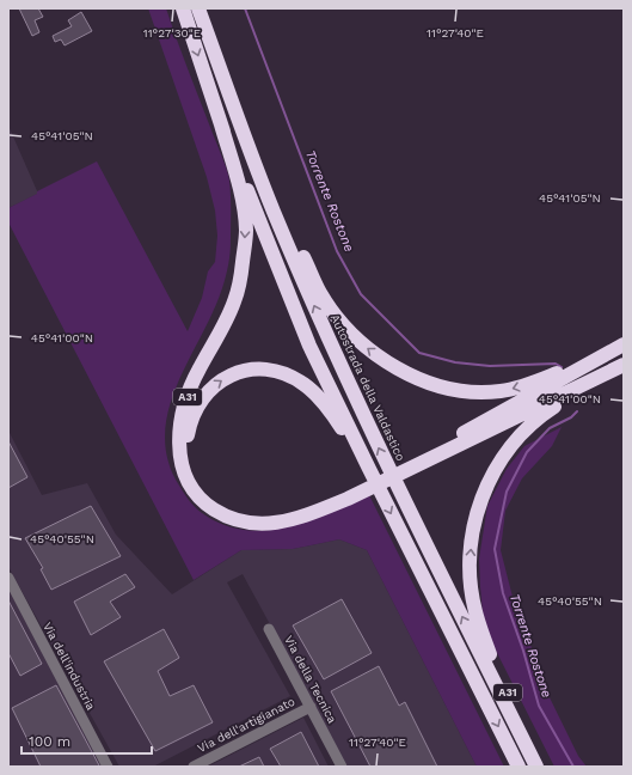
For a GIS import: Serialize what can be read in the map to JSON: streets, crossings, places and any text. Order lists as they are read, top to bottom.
{
  "streets": {
    "highway": ["Autostrada della Valdastico", "A31"],
    "street": ["Via dell'industria", "Via della Tecnica", "Via dell'artigianato"]
  },
  "crossings": [
    ["Autostrada della Valdastico", "A31"],
    ["Via della Tecnica", "Via dell'artigianato"]
  ],
  "water": ["Torrente Rostone"],
  "scale_bar": "100 m",
  "coordinates": [
    "11°27'30\"E",
    "11°27'40\"E",
    "45°41'05\"N",
    "45°41'00\"N",
    "45°40'55\"N"
  ]
}
